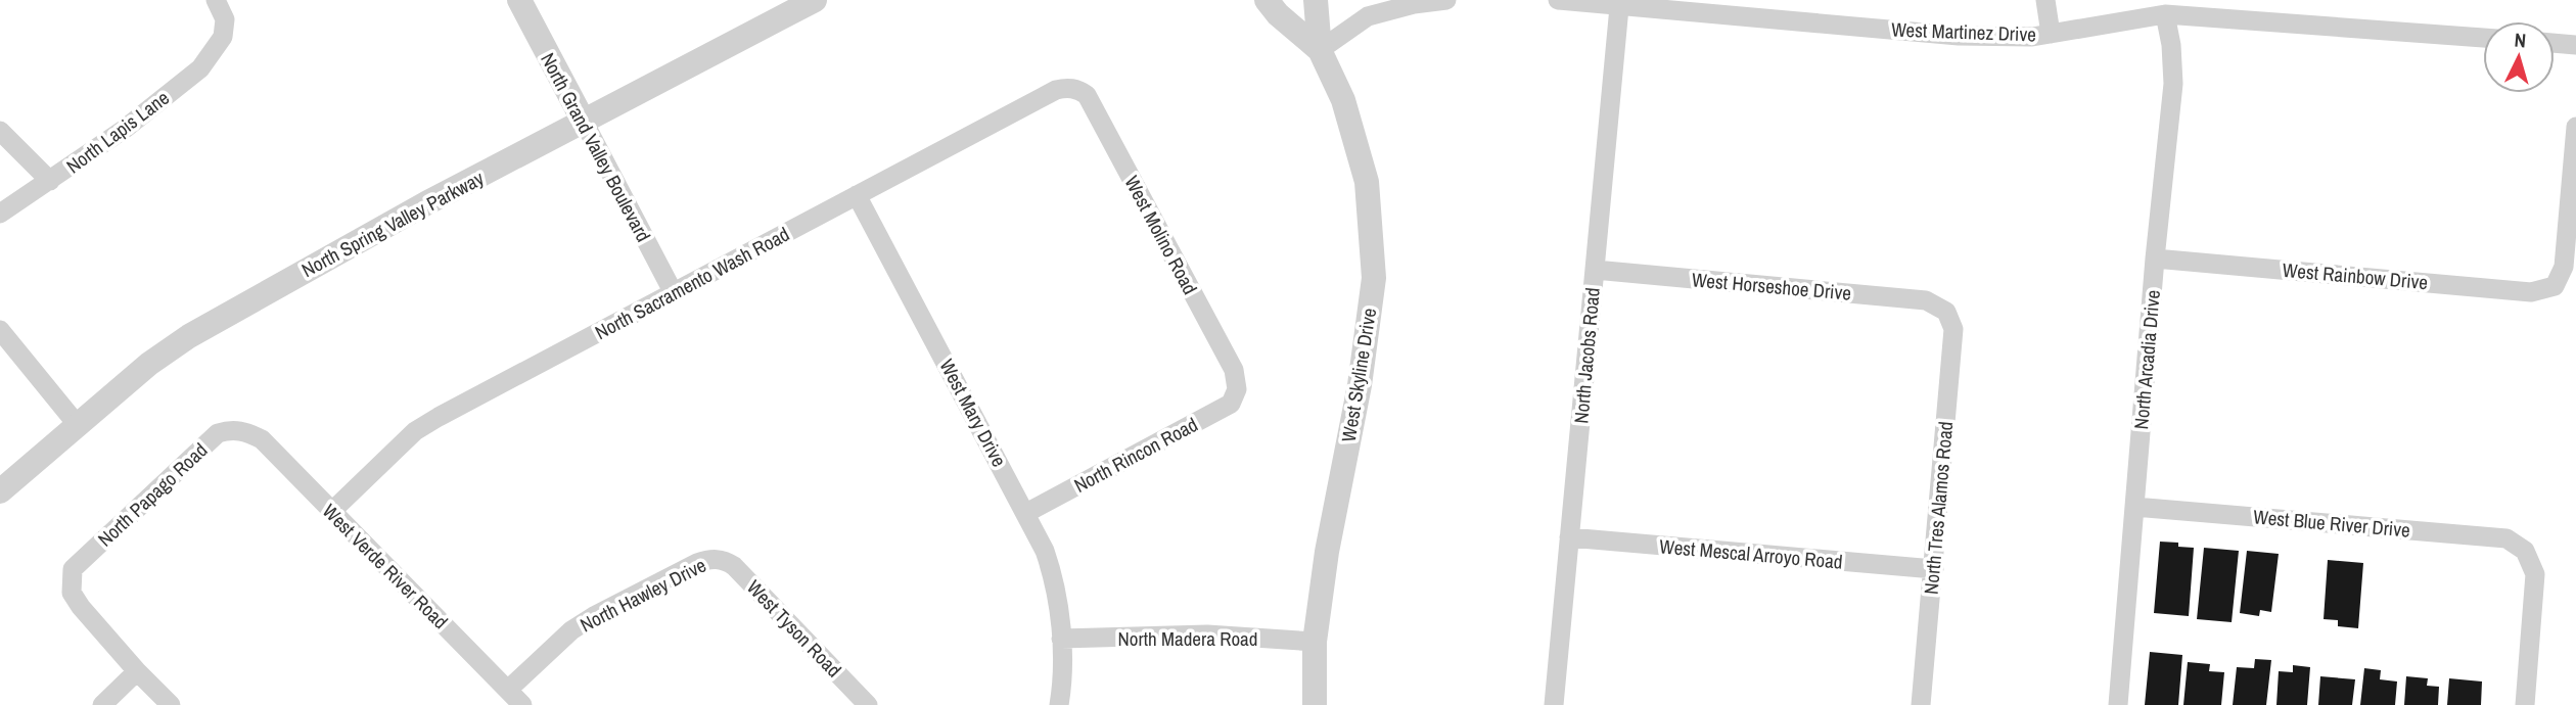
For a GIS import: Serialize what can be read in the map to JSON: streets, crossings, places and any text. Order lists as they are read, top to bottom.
{
  "streets": {
    "street": [
      "West Martinez Drive",
      "North Lapis Lane",
      "North Grand Valley Boulevard",
      "North Spring Valley Parkway",
      "West Molino Road",
      "West Rainbow Drive",
      "North Sacramento Wash Road",
      "West Horseshoe Drive",
      "North Jacobs Road",
      "North Arcadia Drive",
      "West Skyline Drive",
      "West Mary Drive",
      "North Rincon Road",
      "North Papago Road",
      "North Tres Alamos Road",
      "West Blue River Drive",
      "West Mescal Arroyo Road",
      "West Verde River Road",
      "North Hawley Drive",
      "West Tyson Road",
      "North Madera Road"
    ]
  },
  "crossings": [
    ["West Martinez Drive", "North Jacobs Road"],
    ["West Martinez Drive", "North Arcadia Drive"],
    ["North Grand Valley Boulevard", "North Spring Valley Parkway"],
    ["North Grand Valley Boulevard", "North Sacramento Wash Road"],
    ["West Molino Road", "North Sacramento Wash Road"],
    ["West Molino Road", "North Rincon Road"],
    ["West Rainbow Drive", "North Arcadia Drive"],
    ["North Sacramento Wash Road", "West Mary Drive"],
    ["North Sacramento Wash Road", "West Verde River Road"],
    ["West Horseshoe Drive", "North Jacobs Road"],
    ["West Horseshoe Drive", "North Tres Alamos Road"],
    ["North Jacobs Road", "West Mescal Arroyo Road"],
    ["North Arcadia Drive", "West Blue River Drive"],
    ["West Skyline Drive", "North Madera Road"],
    ["West Mary Drive", "North Rincon Road"],
    ["West Mary Drive", "North Madera Road"],
    ["North Papago Road", "West Verde River Road"],
    ["North Tres Alamos Road", "West Mescal Arroyo Road"],
    ["West Verde River Road", "North Hawley Drive"],
    ["North Hawley Drive", "West Tyson Road"]
  ],
  "north": "top"
}
